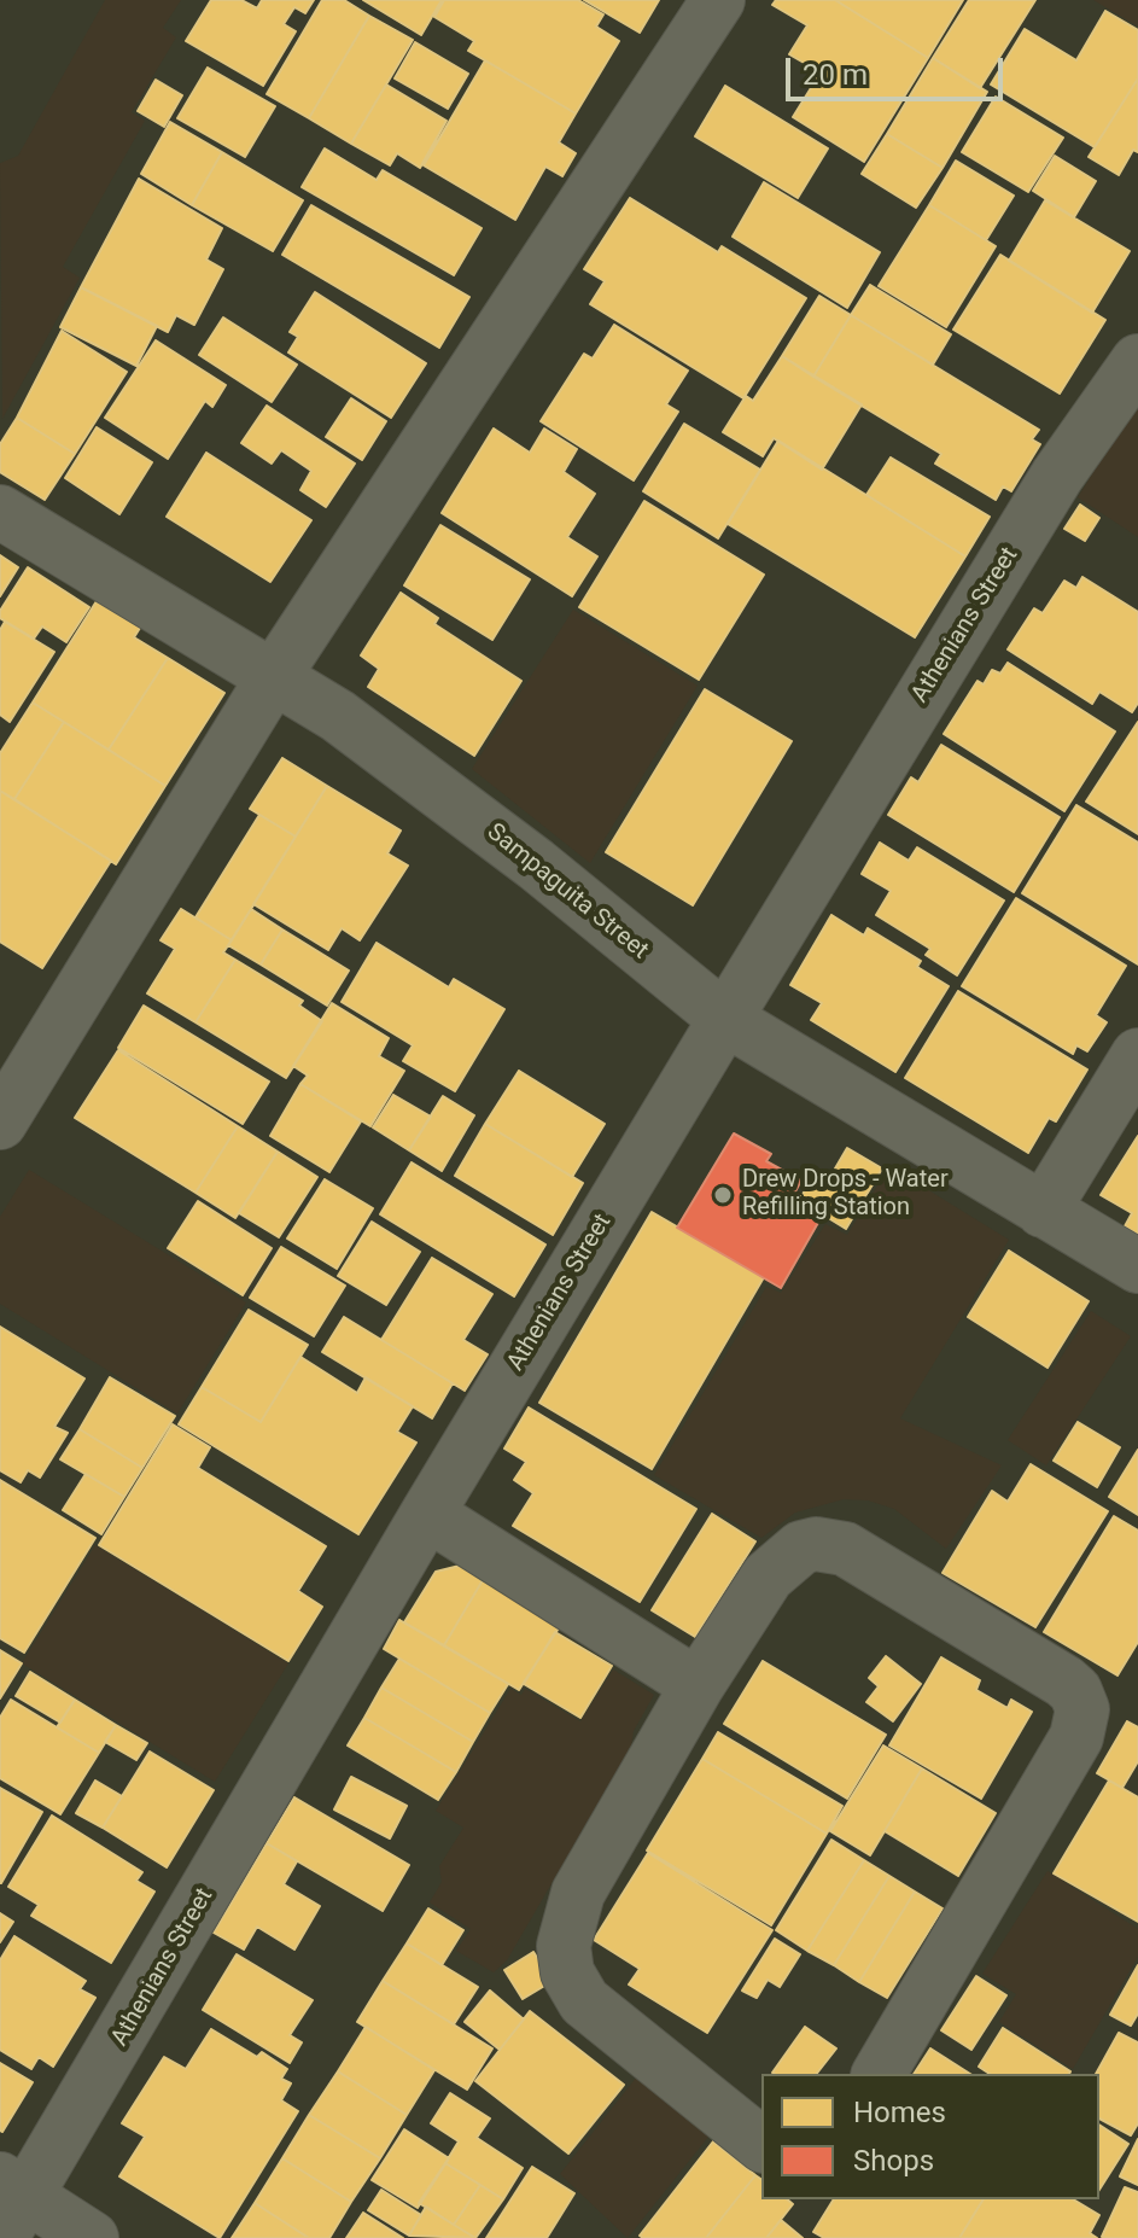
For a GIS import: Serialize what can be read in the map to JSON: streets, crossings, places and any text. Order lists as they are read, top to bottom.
{
  "streets": {
    "street": ["Athenians Street", "Sampaguita Street"]
  },
  "crossings": [
    ["Athenians Street", "Sampaguita Street"]
  ],
  "places": ["Drew Drops - Water Refilling Station"],
  "legend": ["Homes", "Shops"],
  "scale_bar": "20 m"
}
